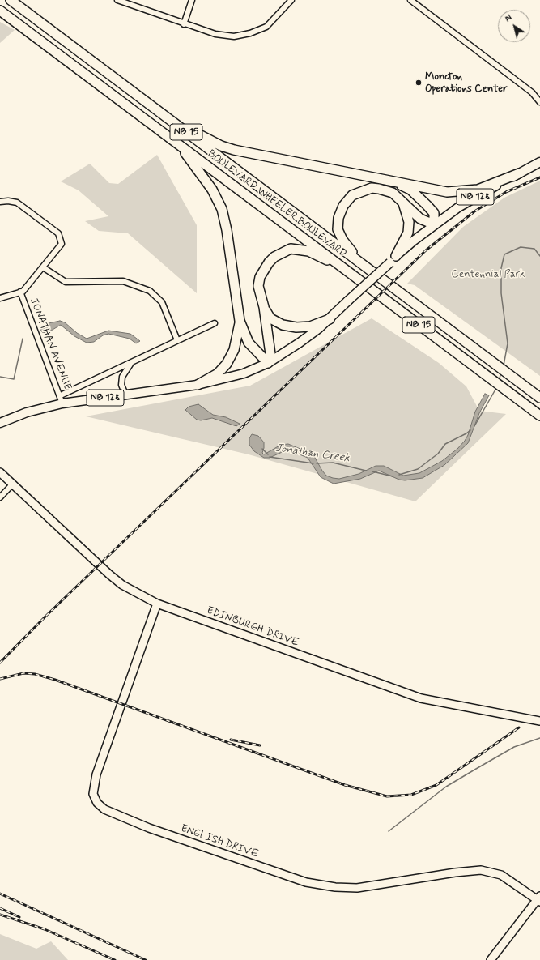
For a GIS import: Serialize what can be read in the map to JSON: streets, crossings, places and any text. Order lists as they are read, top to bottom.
{
  "streets": {
    "highway": ["NB 15", "BOULEVARD WHEELER BOULEVARD"],
    "main road": ["NB 128"],
    "street": ["JONATHAN AVENUE", "EDINBURGH DRIVE", "ENGLISH DRIVE"]
  },
  "crossings": [
    ["NB 128", "JONATHAN AVENUE"],
    ["EDINBURGH DRIVE", "ENGLISH DRIVE"]
  ],
  "water": ["Jonathan Creek"],
  "parks": ["Centennial Park"],
  "places": ["Moncton Operations Center"],
  "north": "top left"
}
